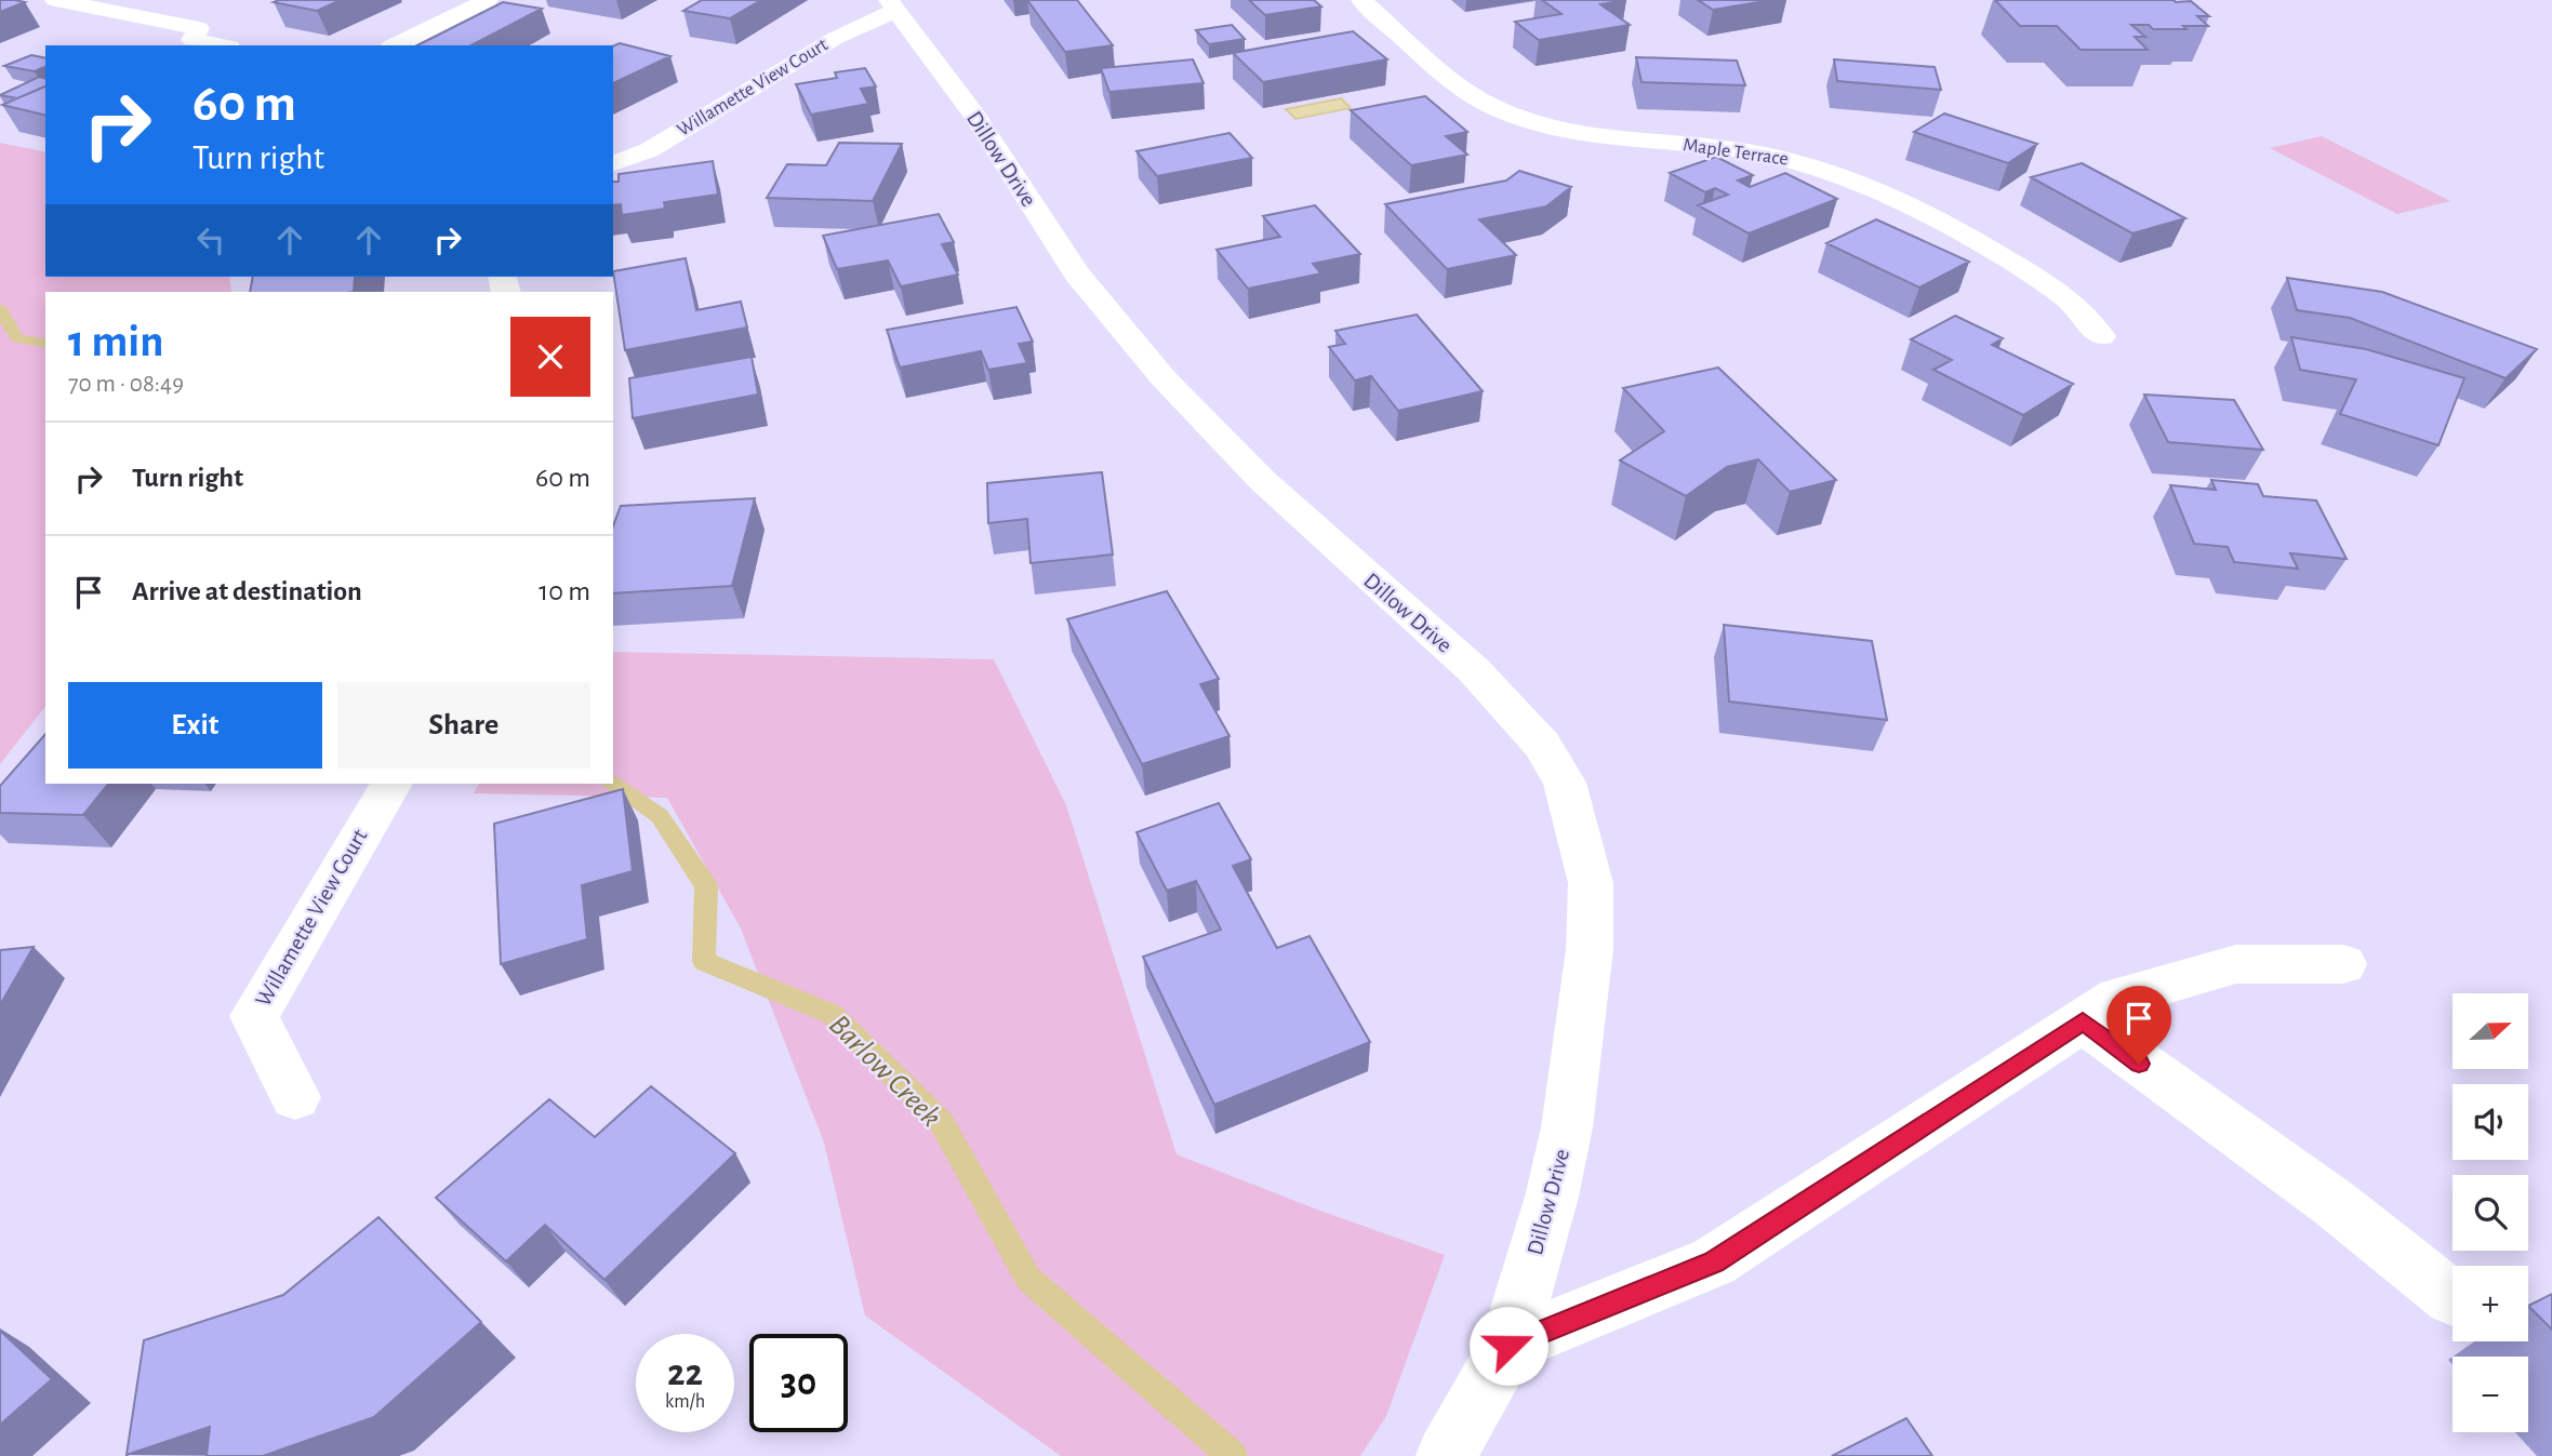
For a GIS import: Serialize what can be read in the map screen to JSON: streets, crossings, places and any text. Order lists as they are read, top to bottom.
{
  "streets": {
    "street": ["Willamette View Court", "Maple Terrace", "Dillow Drive"]
  },
  "crossings": [
    ["Willamette View Court", "Dillow Drive"]
  ],
  "water": ["Barlow Creek"],
  "north": "right",
  "page": {
    "turn": ["60 m", "Turn right"],
    "heading": ["1 min", "70 m · 08:49"],
    "list": [
      {
        "name": "Turn right",
        "value": "60 m"
      },
      {
        "name": "Arrive at destination",
        "value": "10 m"
      }
    ],
    "buttons": ["Exit", "Share"],
    "map_buttons": ["+", "−"],
    "speed": "22 km/h",
    "limit": "30"
  }
}
